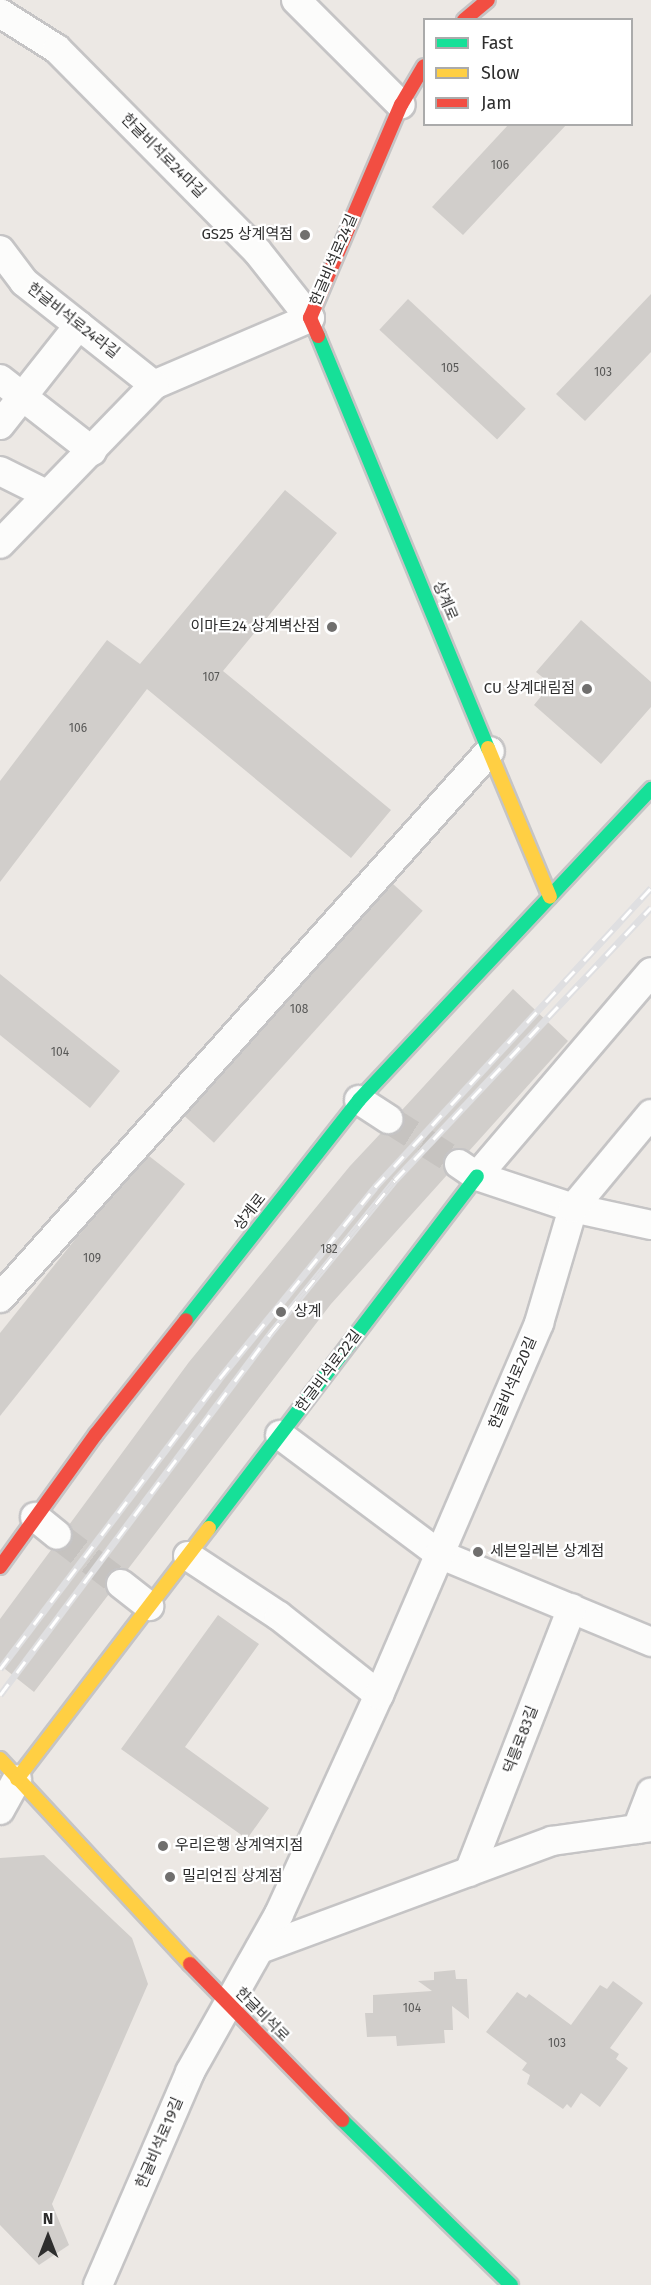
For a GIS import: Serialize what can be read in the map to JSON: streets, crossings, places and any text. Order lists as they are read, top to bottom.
{
  "streets": {
    "main road": [
      "한글비석로24길",
      "상계로",
      "한글비석로22길",
      "한글비석로"
    ],
    "street": [
      "한글비석로24마길",
      "한글비석로24라길",
      "한글비석로20길",
      "덕릉로83길",
      "한글비석로19길"
    ]
  },
  "crossings": [
    ["한글비석로24마길", "한글비석로24길"],
    ["한글비석로24마길", "상계로"],
    ["한글비석로24길", "한글비석로24라길"],
    ["한글비석로24길", "상계로"],
    ["한글비석로22길", "한글비석로"],
    ["한글비석로20길", "한글비석로"],
    ["한글비석로20길", "한글비석로19길"],
    ["한글비석로", "한글비석로19길"]
  ],
  "places": [
    "GS25 상계역점",
    "이마트24 상계벽산점",
    "CU 상계대림점",
    "상계",
    "세븐일레븐 상계점",
    "우리은행 상계역지점",
    "밀리언짐 상계점"
  ],
  "house_numbers": [
    "106",
    "105",
    "103",
    "107",
    "106",
    "108",
    "104",
    "182",
    "109",
    "104",
    "103"
  ],
  "legend": ["Fast", "Slow", "Jam"],
  "north": "top"
}
